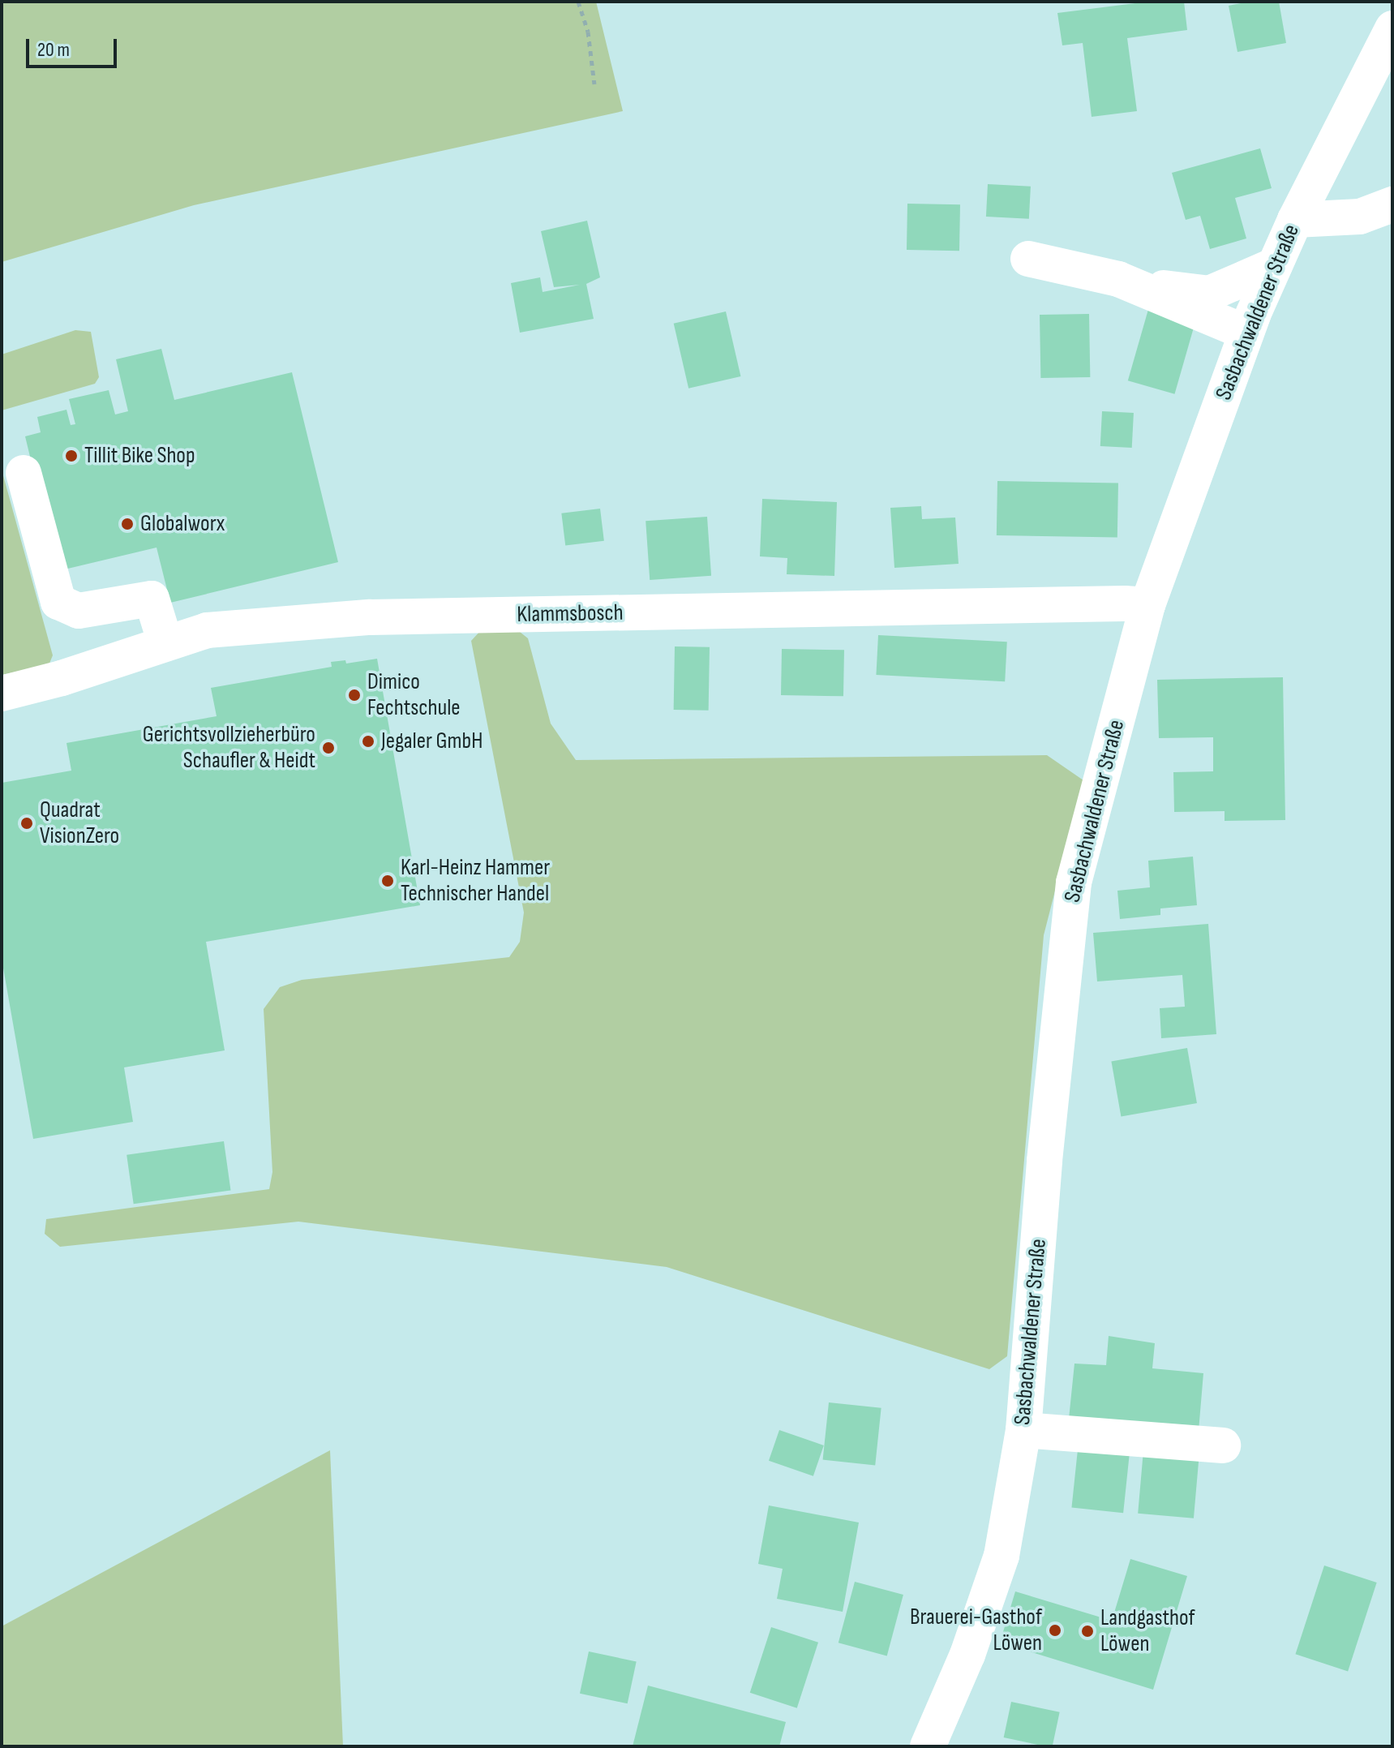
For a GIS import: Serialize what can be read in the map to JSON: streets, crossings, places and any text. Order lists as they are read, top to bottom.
{
  "streets": {
    "street": ["Sasbachwaldener Straße", "Klammsbosch"]
  },
  "crossings": [
    ["Sasbachwaldener Straße", "Klammsbosch"]
  ],
  "places": [
    "Tillit Bike Shop",
    "Globalworx",
    "Dimico Fechtschule",
    "Jegaler GmbH",
    "Gerichtsvollzieherbüro Schaufler & Heidt",
    "Quadrat VisionZero",
    "Karl-Heinz Hammer Technischer Handel",
    "Brauerei-Gasthof Löwen",
    "Landgasthof Löwen"
  ],
  "scale_bar": "20 m"
}
